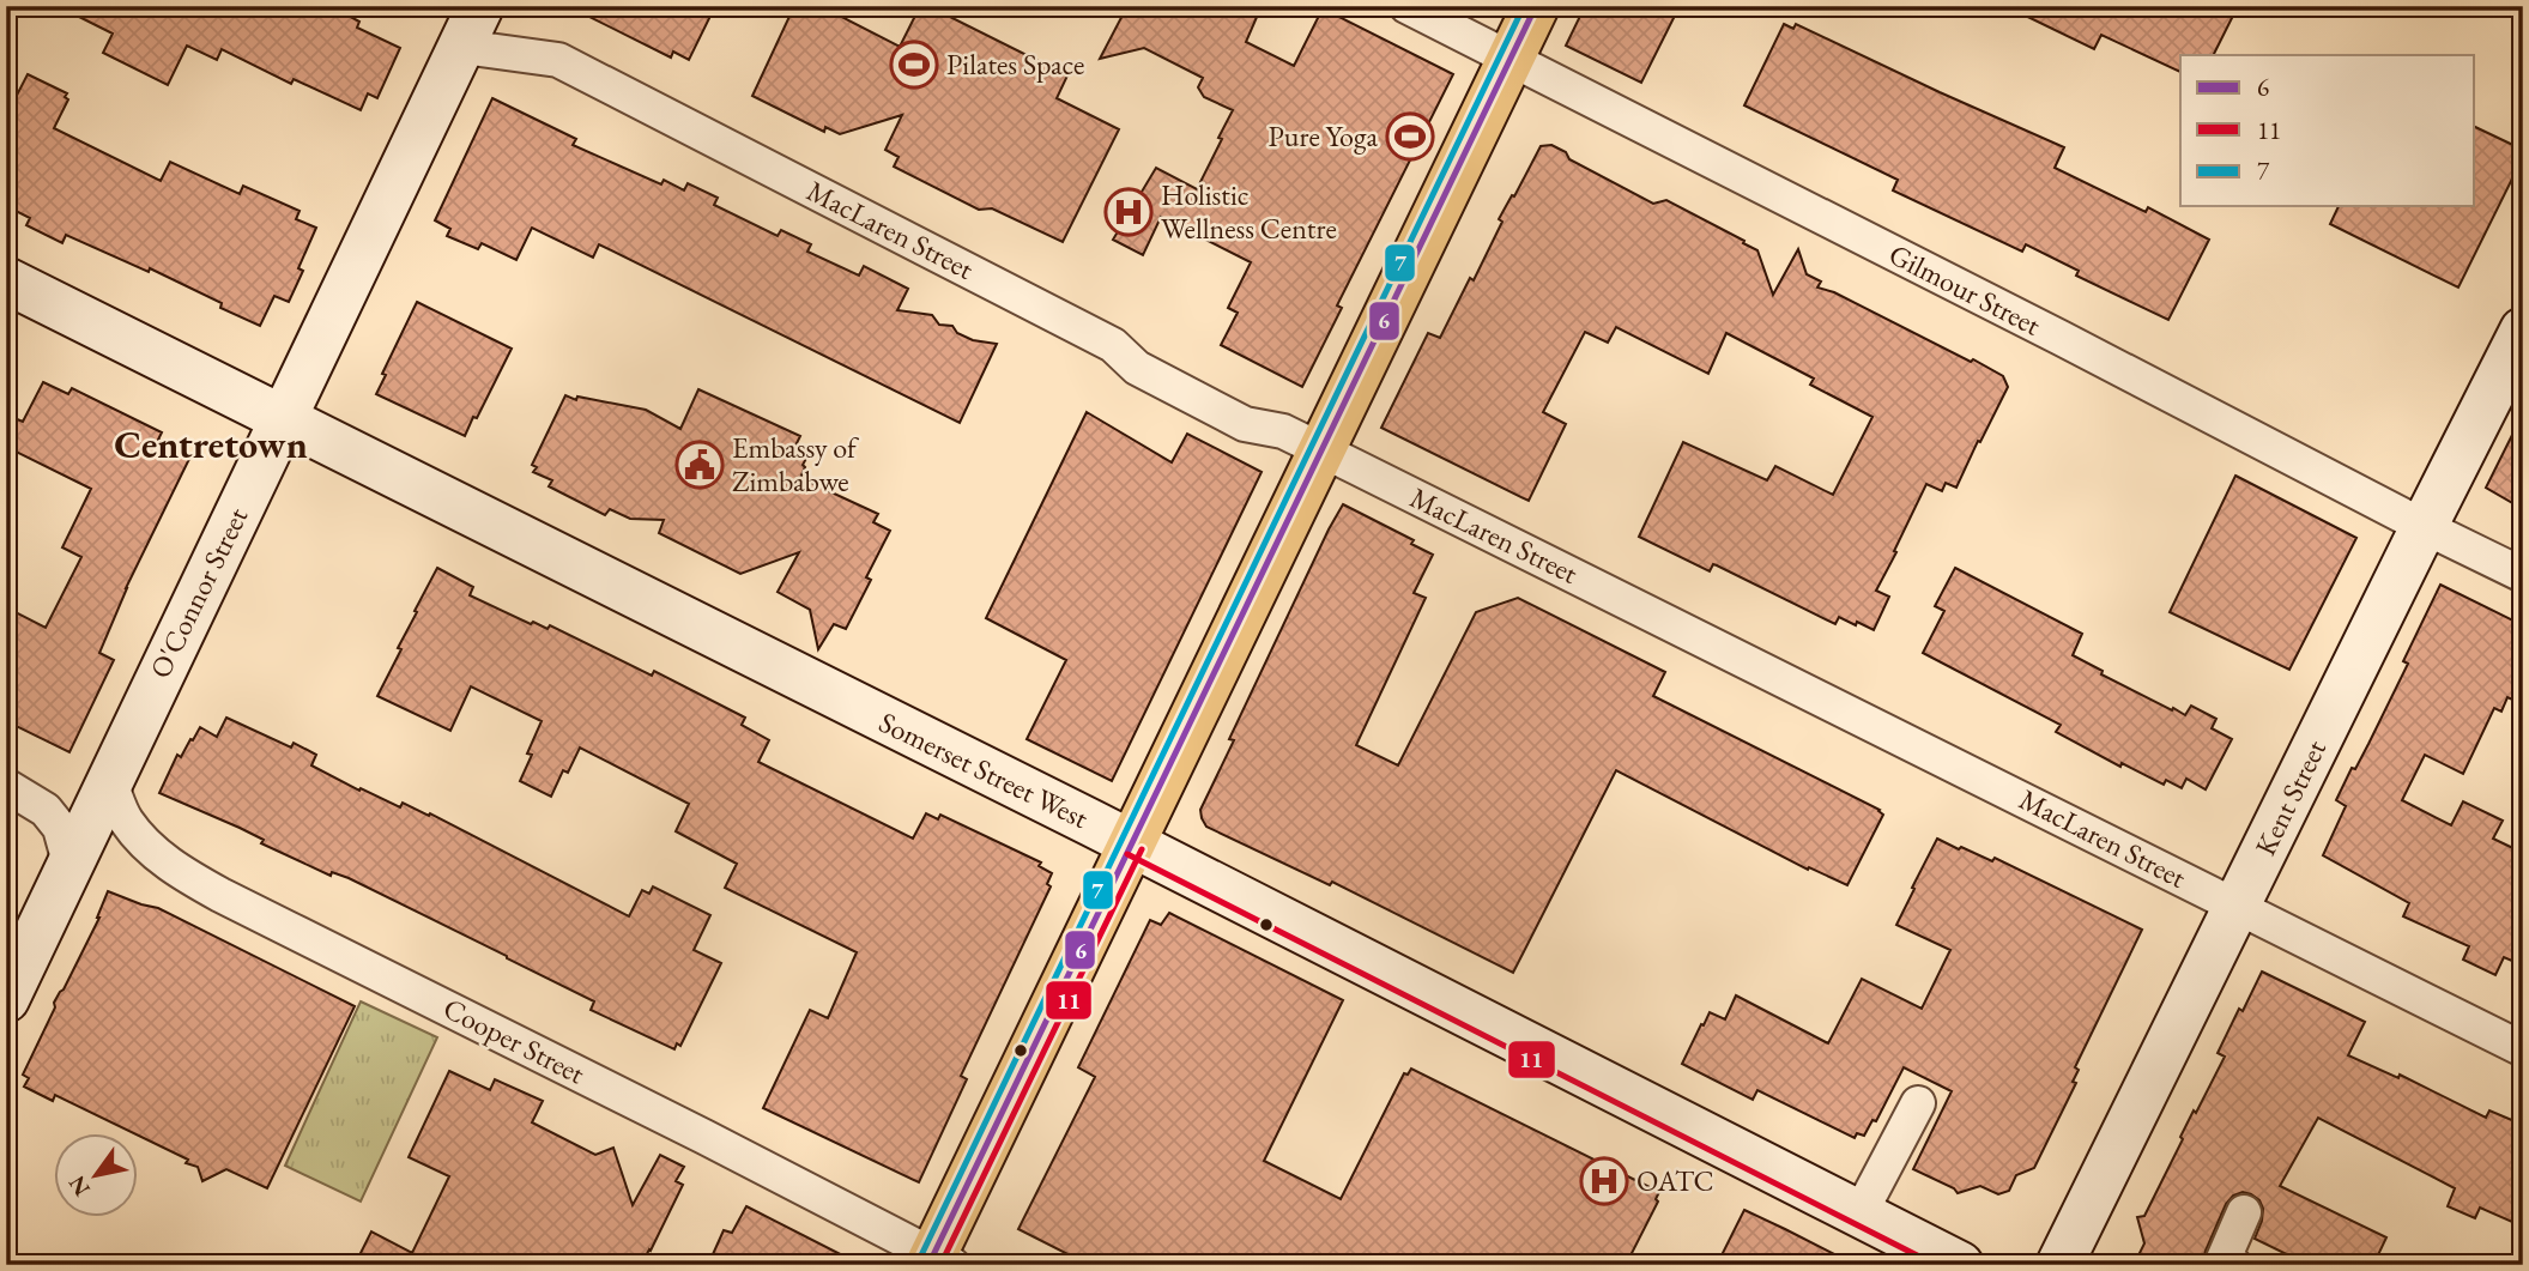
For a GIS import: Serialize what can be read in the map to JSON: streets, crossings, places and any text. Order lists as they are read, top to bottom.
{
  "streets": {
    "main road": ["O'Connor Street", "Somerset Street West", "Kent Street"],
    "street": ["MacLaren Street", "Gilmour Street", "Cooper Street"]
  },
  "crossings": [
    ["MacLaren Street", "O'Connor Street"],
    ["MacLaren Street", "Kent Street"],
    ["Gilmour Street", "Kent Street"],
    ["O'Connor Street", "Somerset Street West"],
    ["O'Connor Street", "Cooper Street"]
  ],
  "districts": ["Centretown"],
  "places": {
    "sports": ["Pilates Space", "Pure Yoga"],
    "hospital": ["Holistic Wellness Centre", "OATC"],
    "public building": ["Embassy of Zimbabwe"]
  },
  "lines": ["transit line 6", "transit line 7", "transit line 11"],
  "legend": ["6", "11", "7"],
  "north": "bottom left"
}
